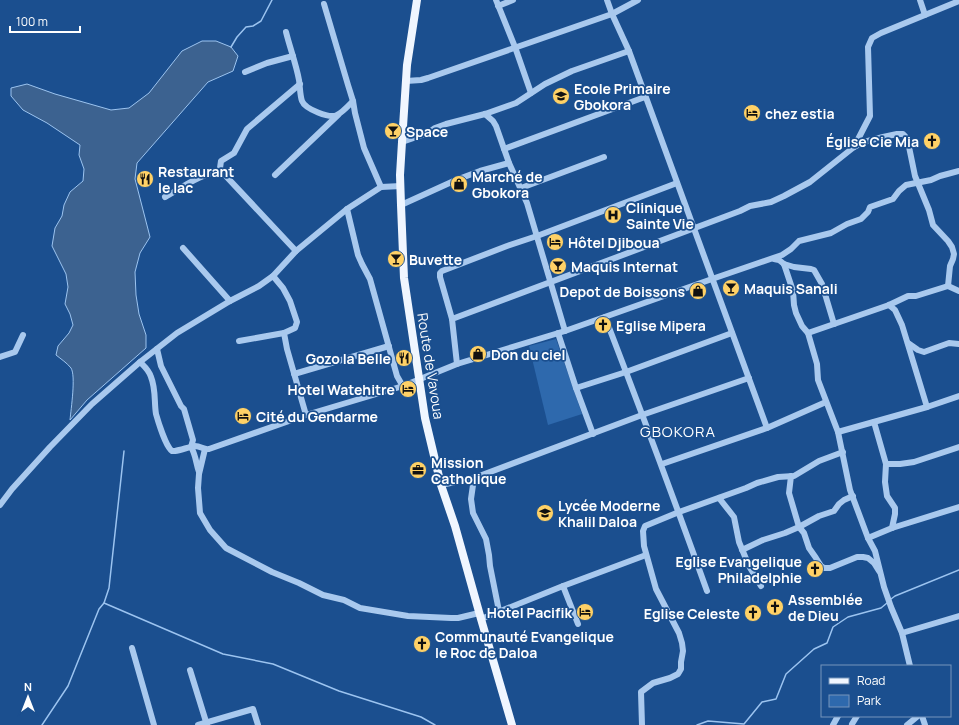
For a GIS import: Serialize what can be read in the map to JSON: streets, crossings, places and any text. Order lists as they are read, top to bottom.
{
  "streets": {
    "main road": ["Route de Vavoua"]
  },
  "districts": ["GBOKORA"],
  "places": {
    "school or university": ["Ecole Primaire Gbokora", "Lycée Moderne Khalil Daloa"],
    "hotel": [
      "chez estia",
      "Hôtel Djiboua",
      "Hotel Watehitre",
      "Cité du Gendarme",
      "Hotel Pacifik"
    ],
    "bar": [
      "Space",
      "Buvette",
      "Maquis Internat",
      "Maquis Sanali"
    ],
    "church": [
      "Église Cie Mia",
      "Eglise Mipera",
      "Eglise Evangelique Philadelphie",
      "Assemblée de Dieu",
      "Eglise Celeste",
      "Communauté Evangelique le Roc de Daloa"
    ],
    "restaurant": ["Restaurant le lac", "Gozo la Belle"],
    "shop": ["Marché de Gbokora", "Depot de Boissons", "Don du ciel"],
    "hospital": ["Clinique Sainte Vie"],
    "office": ["Mission Catholique"]
  },
  "legend": ["Road", "Park"],
  "scale_bar": "100 m",
  "north": "top"
}
